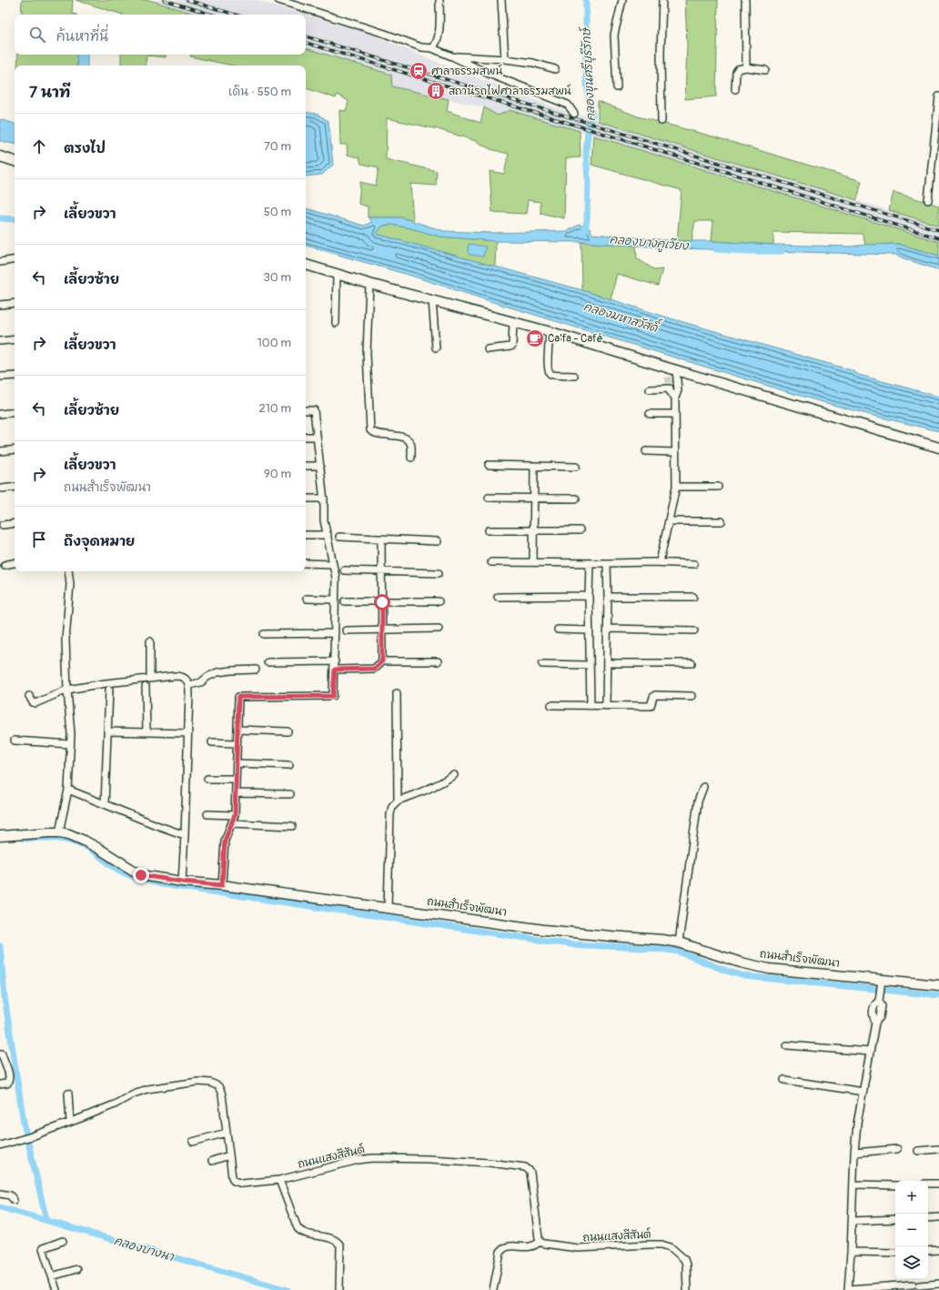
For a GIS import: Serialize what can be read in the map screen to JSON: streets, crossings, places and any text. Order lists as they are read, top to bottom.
{
  "streets": {
    "street": ["ถนนสำเร็จพัฒนา", "ถนนแสงสีสันต์"]
  },
  "water": [
    "คลองขุนศรีบุรีรักษ์",
    "คลองบางคูเวียง",
    "คลองมหาสวัสดิ์",
    "คลองบางนา"
  ],
  "places": {
    "station": ["ศาลาธรรมสพน์"],
    "building": ["สถานีรถไฟศาลาธรรมสพน์"],
    "cafe": ["Ca’fa - Café"]
  },
  "page": {
    "search": "ค้นหาที่นี่",
    "heading": ["7 นาที", "เดิน · 550 m"],
    "list": [
      ["ตรงไป", "70 m"],
      ["เลี้ยวขวา", "50 m"],
      ["เลี้ยวซ้าย", "30 m"],
      ["เลี้ยวขวา", "100 m"],
      ["เลี้ยวซ้าย", "210 m"],
      ["เลี้ยวขวา", "ถนนสำเร็จพัฒนา", "90 m"],
      "ถึงจุดหมาย"
    ],
    "map_buttons": ["+", "−"]
  }
}
